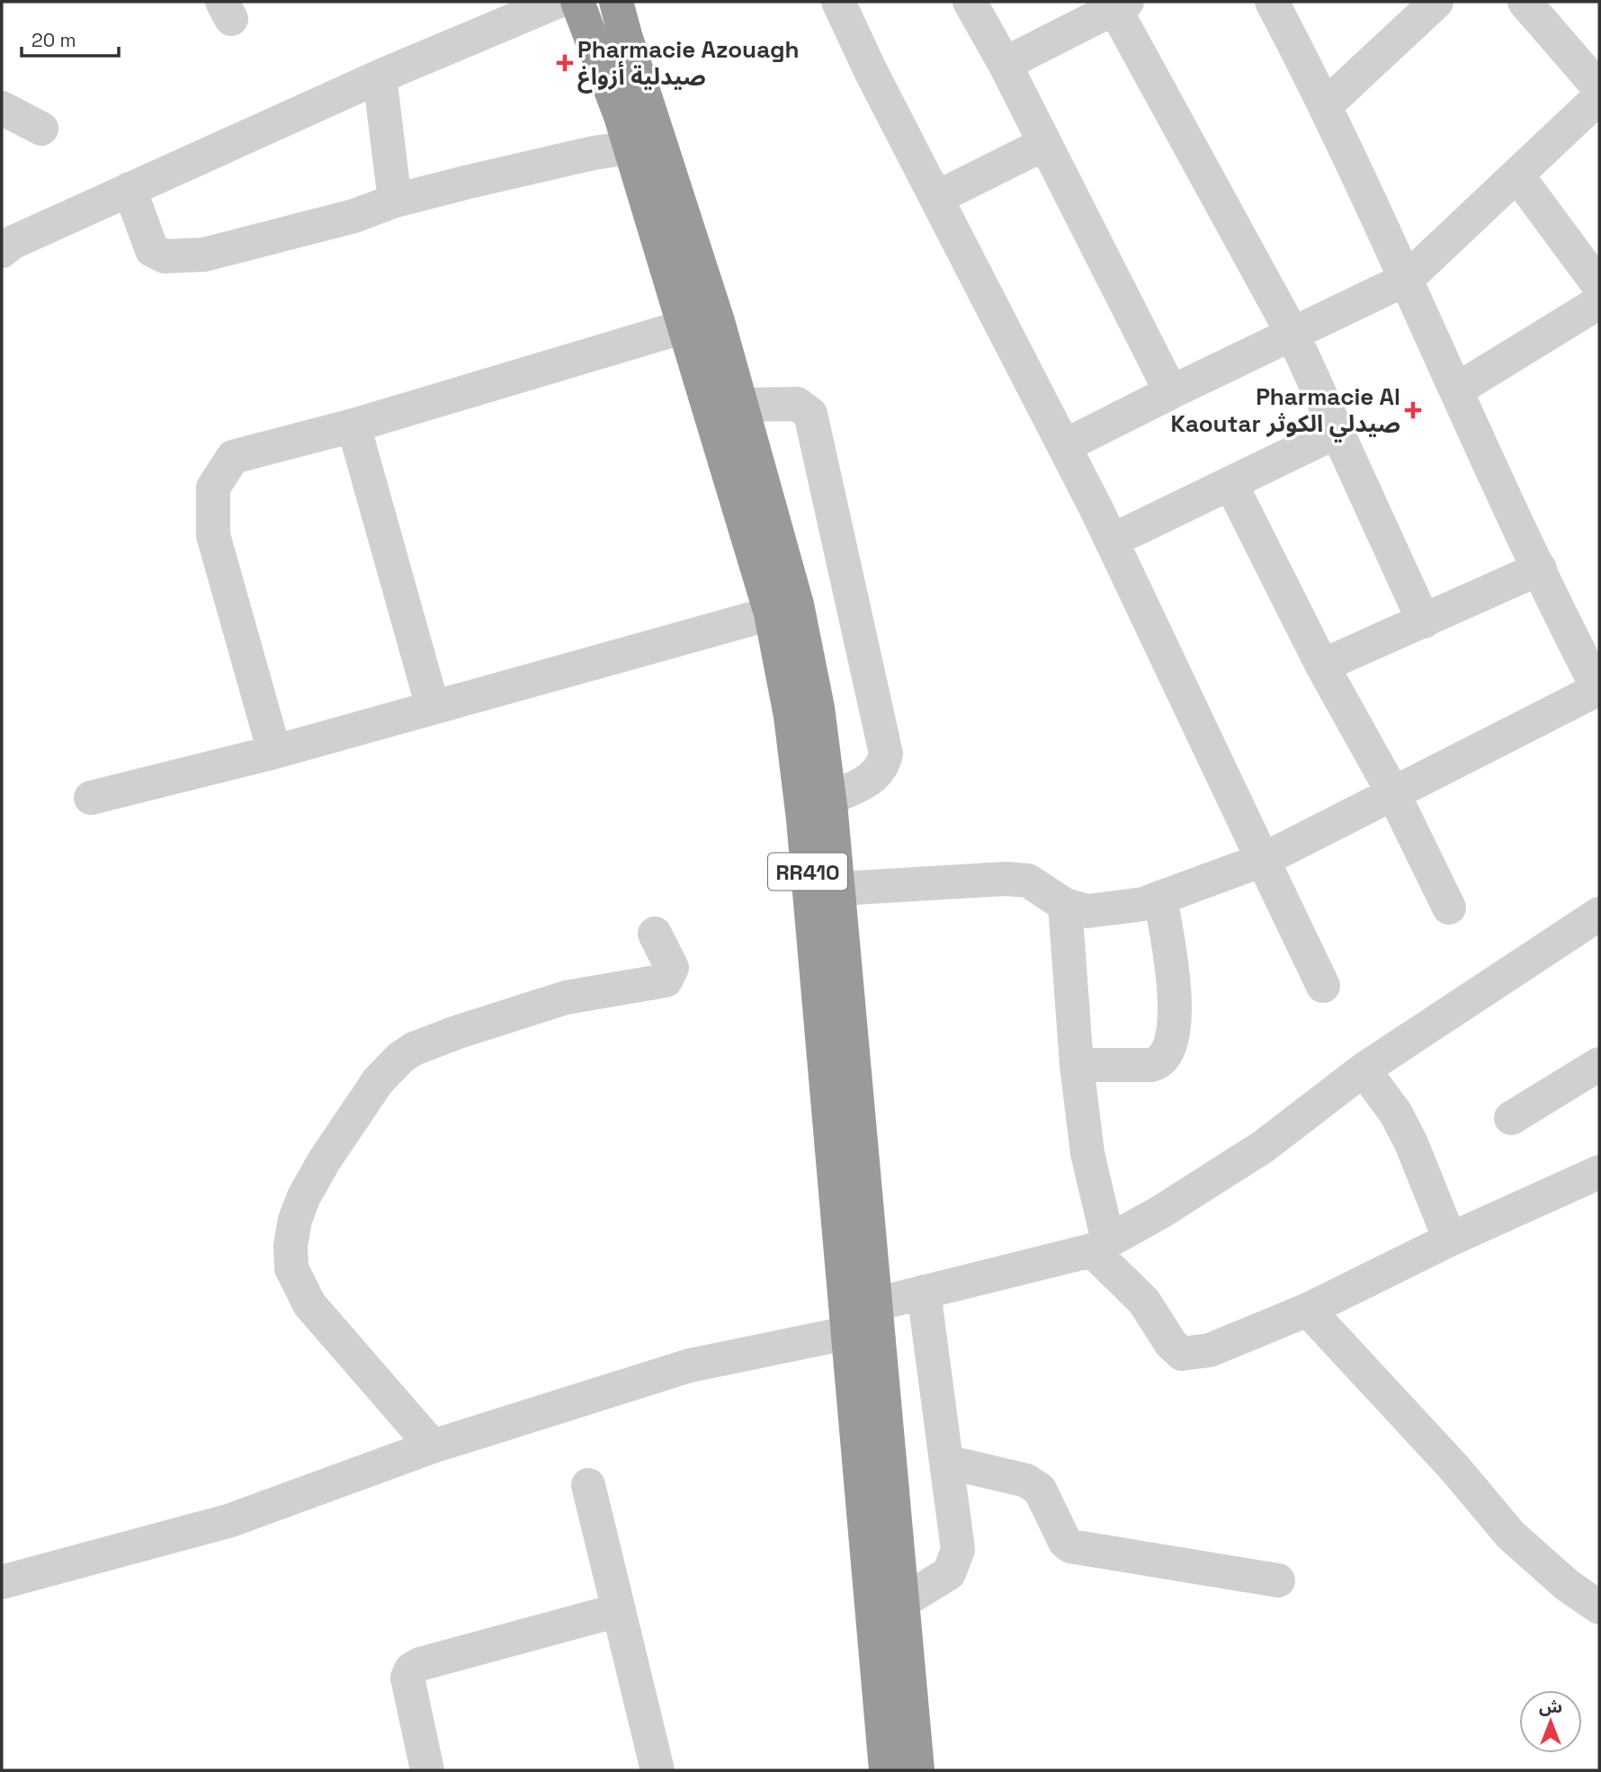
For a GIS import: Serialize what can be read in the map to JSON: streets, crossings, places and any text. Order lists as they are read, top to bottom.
{
  "streets": {
    "highway": ["RR410"]
  },
  "places": {
    "health": ["Pharmacie Azouagh صيدلية أزواغ", "Pharmacie Al Kaoutar صيدلي الكوثر"]
  },
  "scale_bar": "20 m",
  "north": "top"
}
